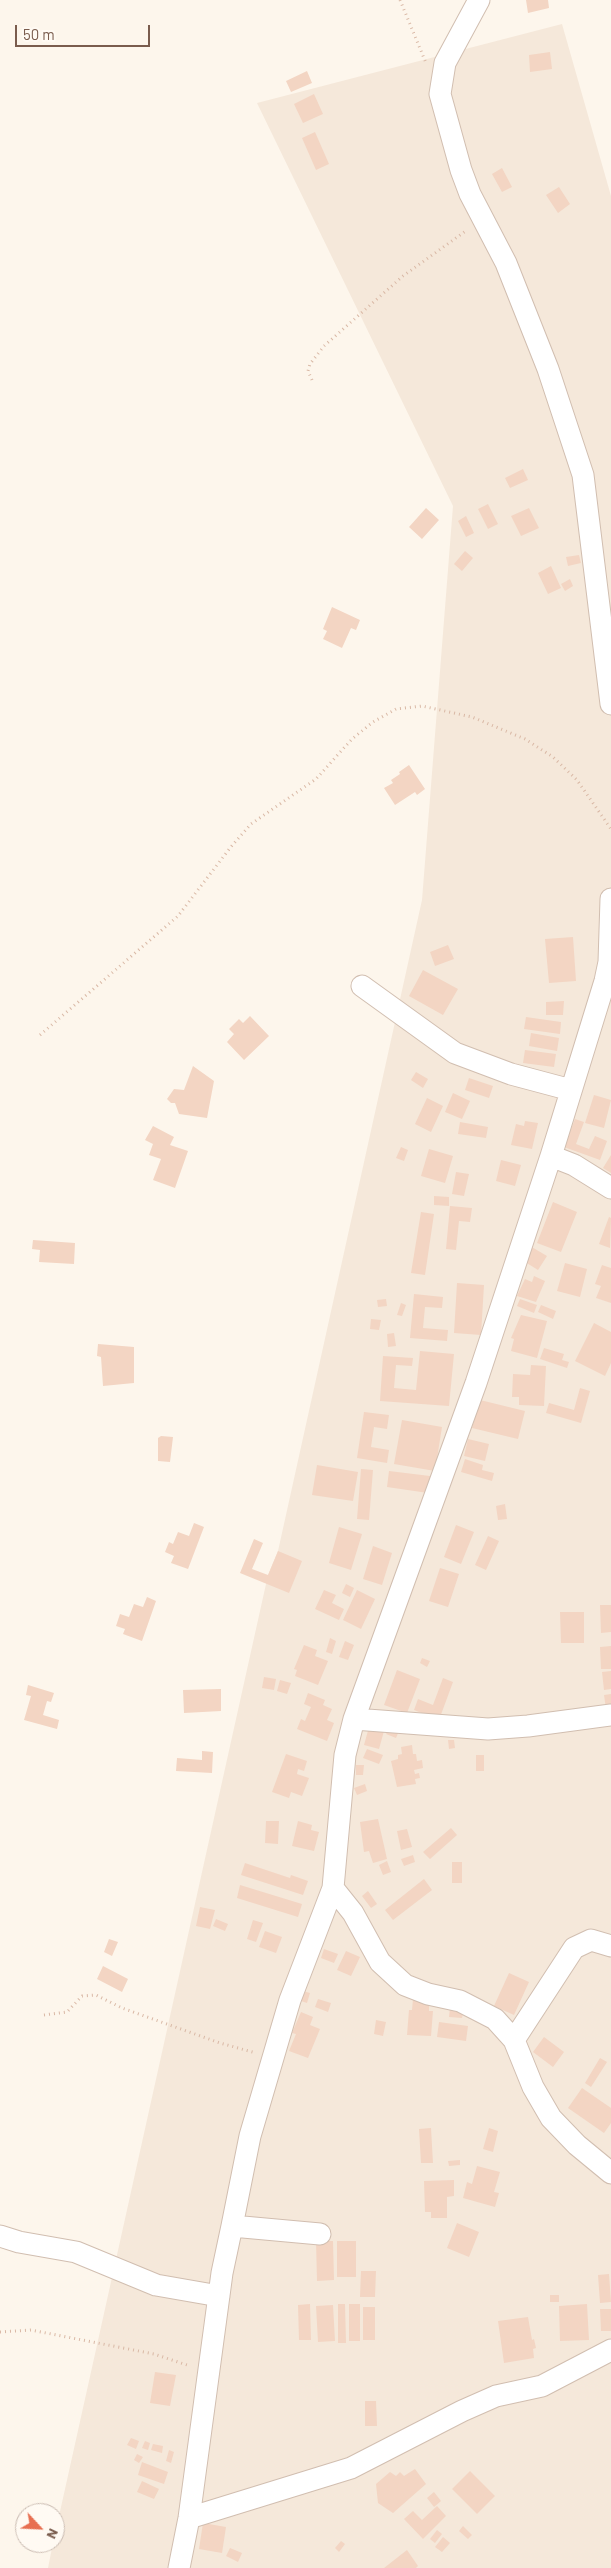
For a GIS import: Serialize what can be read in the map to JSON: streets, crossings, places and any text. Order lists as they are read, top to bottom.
{
  "scale_bar": "50 m",
  "north": "bottom right"
}
